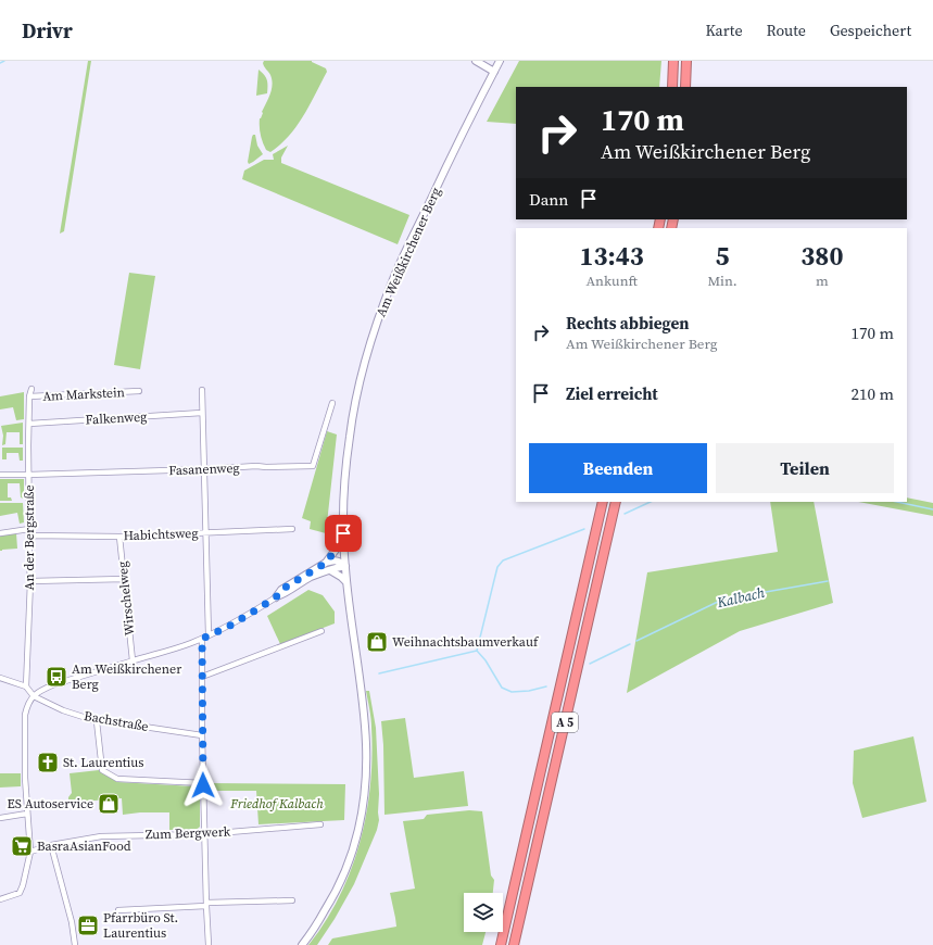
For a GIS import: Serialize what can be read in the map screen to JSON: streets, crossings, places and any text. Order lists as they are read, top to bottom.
{
  "streets": {
    "highway": ["A 5"],
    "main road": ["Am Weißkirchener Berg"],
    "street": [
      "Am Markstein",
      "Falkenweg",
      "Fasanenweg",
      "Habichtsweg",
      "An der Bergstraße",
      "Wirschelweg",
      "Bachstraße",
      "Zum Bergwerk"
    ]
  },
  "crossings": [
    ["Am Weißkirchener Berg", "Wirschelweg"],
    ["Am Weißkirchener Berg", "Bachstraße"],
    ["Am Markstein", "An der Bergstraße"],
    ["Falkenweg", "An der Bergstraße"],
    ["Fasanenweg", "An der Bergstraße"],
    ["Habichtsweg", "An der Bergstraße"],
    ["Habichtsweg", "Wirschelweg"]
  ],
  "water": ["Kalbach"],
  "parks": ["Friedhof Kalbach"],
  "places": {
    "shop": ["Weihnachtsbaumverkauf", "ES Autoservice"],
    "bus stop": ["Am Weißkirchener Berg"],
    "church": ["St. Laurentius"],
    "supermarket": ["BasraAsianFood"],
    "office": ["Pfarrbüro St. Laurentius"]
  },
  "page": {
    "header": "Drivr",
    "nav": ["Karte", "Route", "Gespeichert"],
    "turn": ["170 m", "Am Weißkirchener Berg"],
    "then": "Dann",
    "eta": [
      "13:43",
      "Ankunft",
      "5",
      "Min.",
      "380",
      "m"
    ],
    "list": [
      {
        "name": "Rechts abbiegen",
        "note": "Am Weißkirchener Berg",
        "value": "170 m"
      },
      {
        "name": "Ziel erreicht",
        "value": "210 m"
      }
    ],
    "buttons": ["Beenden", "Teilen"]
  }
}
